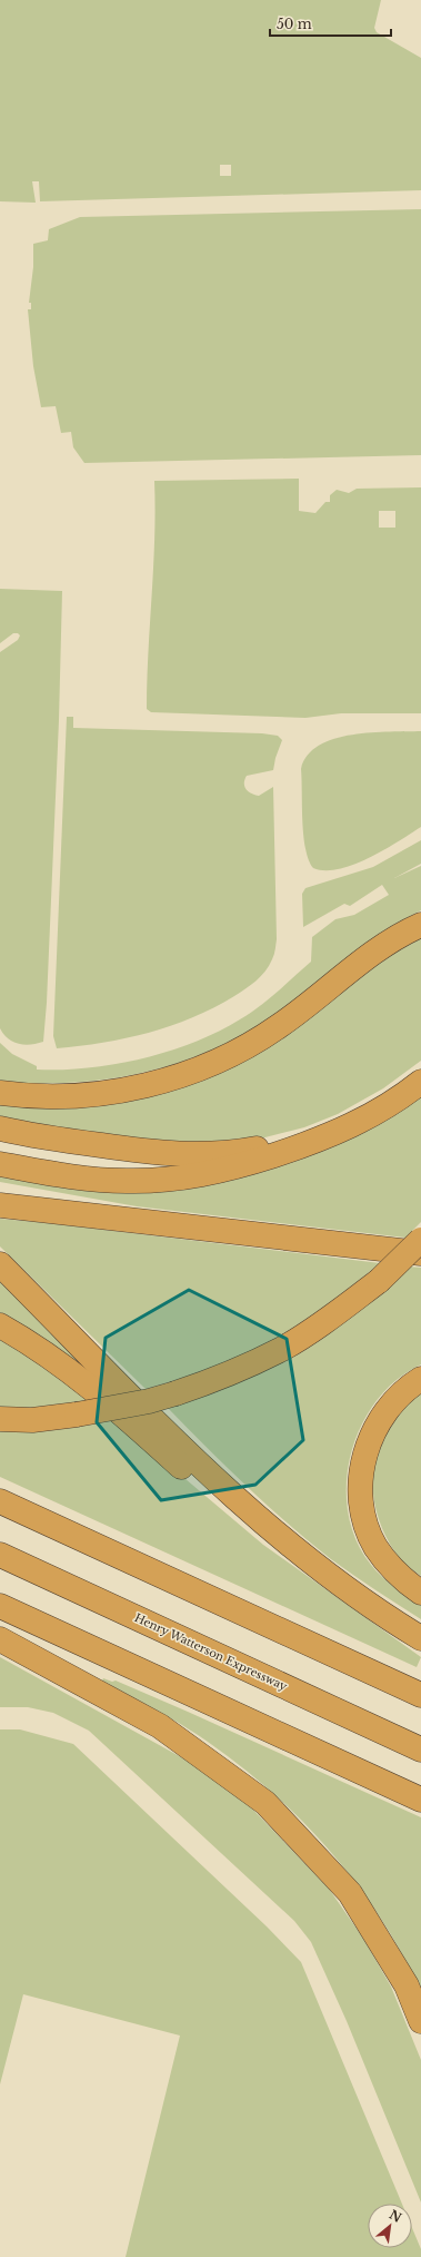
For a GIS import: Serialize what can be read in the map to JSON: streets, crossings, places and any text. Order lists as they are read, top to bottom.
{
  "streets": {
    "highway": ["Henry Watterson Expressway"]
  },
  "scale_bar": "50 m",
  "north": "top right"
}
